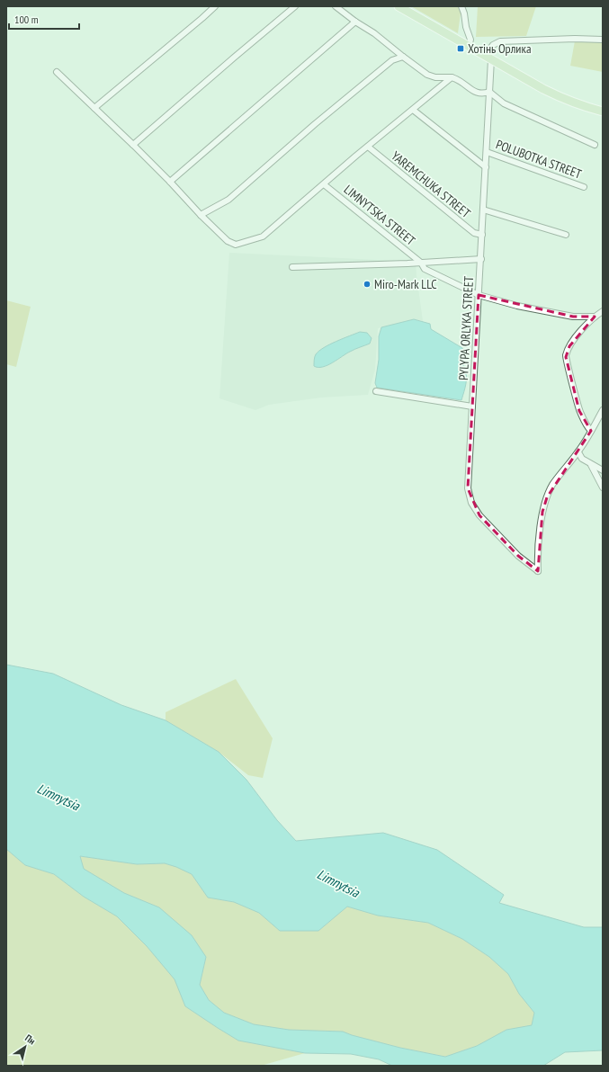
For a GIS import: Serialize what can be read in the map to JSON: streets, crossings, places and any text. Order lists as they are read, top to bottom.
{
  "streets": {
    "street": [
      "POLUBOTKA STREET",
      "YAREMCHUKA STREET",
      "LIMNYTSKA STREET",
      "PYLYPA ORLYKA STREET"
    ]
  },
  "crossings": [
    ["POLUBOTKA STREET", "PYLYPA ORLYKA STREET"],
    ["YAREMCHUKA STREET", "PYLYPA ORLYKA STREET"],
    ["LIMNYTSKA STREET", "PYLYPA ORLYKA STREET"]
  ],
  "water": ["Limnytsia"],
  "places": {
    "transit": ["Хотінь Орлика"],
    "other": ["Miro-Mark LLC"]
  },
  "scale_bar": "100 m",
  "north": "top right"
}
